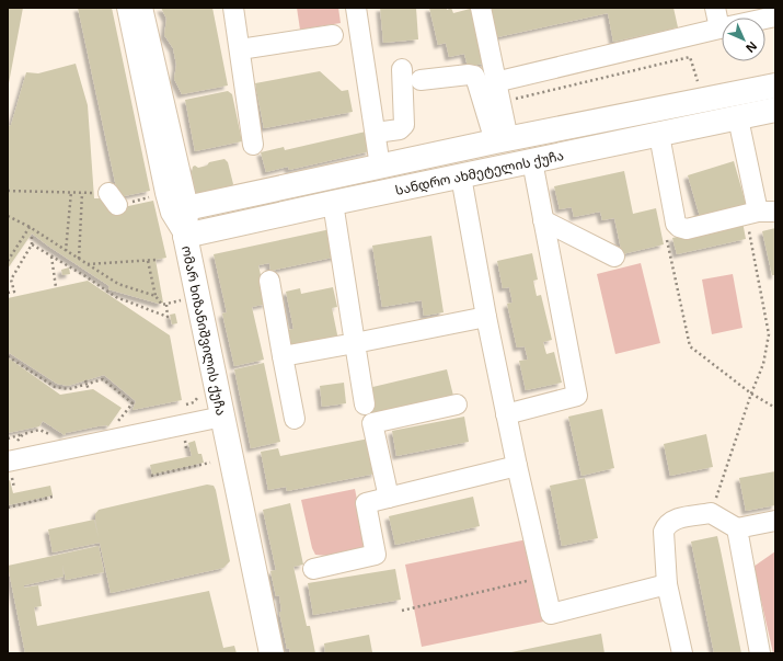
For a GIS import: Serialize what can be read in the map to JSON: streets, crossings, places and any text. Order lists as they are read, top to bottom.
{
  "streets": {
    "main road": ["სანდრო ახმეტელის ქუჩა", "ომარ ხიზანიშვილის ქუჩა"]
  },
  "crossings": [
    ["სანდრო ახმეტელის ქუჩა", "ომარ ხიზანიშვილის ქუჩა"]
  ],
  "north": "bottom right"
}
